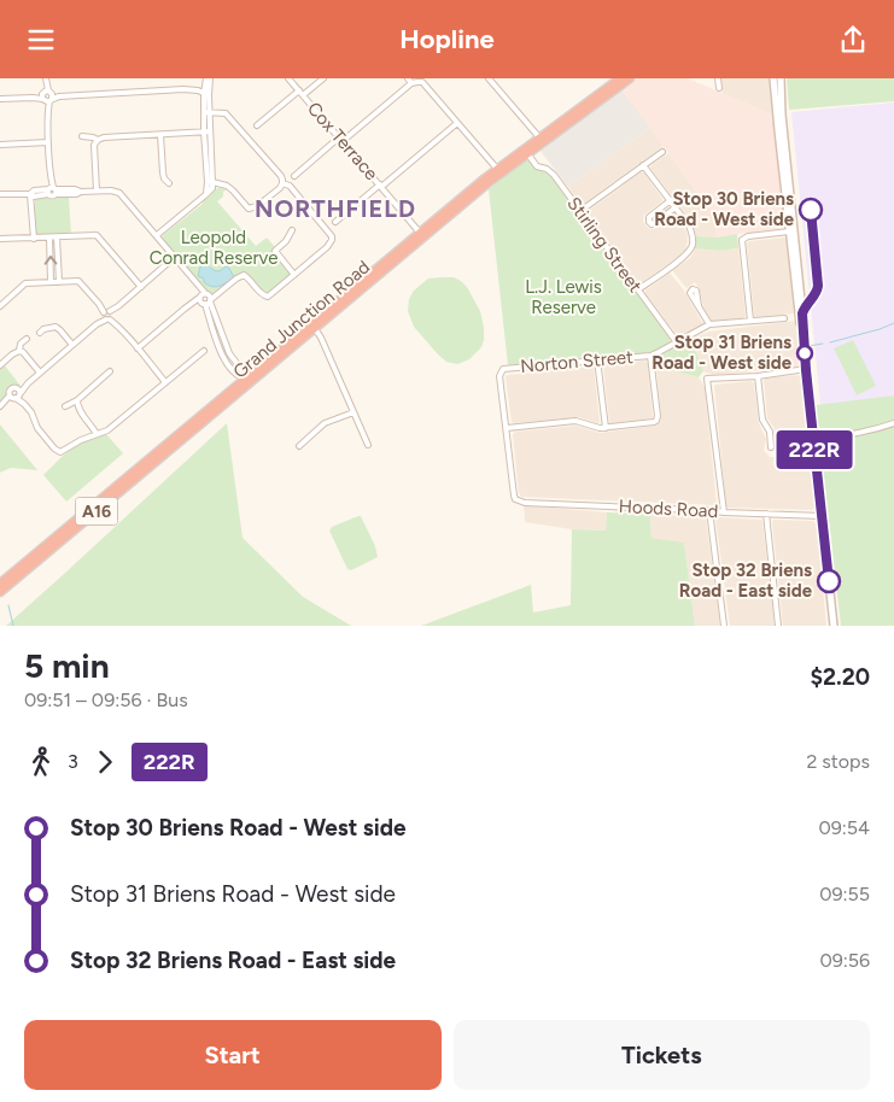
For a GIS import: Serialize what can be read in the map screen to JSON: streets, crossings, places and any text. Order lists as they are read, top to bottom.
{
  "streets": {
    "highway": ["Grand Junction Road", "A16"],
    "street": [
      "Cox Terrace",
      "Stirling Street",
      "Norton Street",
      "Hoods Road"
    ]
  },
  "crossings": [
    ["Cox Terrace", "Grand Junction Road"],
    ["Stirling Street", "Grand Junction Road"],
    ["Norton Street", "Hoods Road"]
  ],
  "districts": ["NORTHFIELD"],
  "parks": ["Leopold Conrad Reserve", "L.J. Lewis Reserve"],
  "places": ["Stop 30 Briens Road - West side", "Stop 31 Briens Road - West side", "Stop 32 Briens Road - East side"],
  "lines": ["bus line 222R"],
  "page": {
    "header": "Hopline",
    "on_map": "222R",
    "heading": ["5 min", "09:51 – 09:56 · Bus", "$2.20"],
    "legs": ["3", "222R", "2 stops"],
    "list": [
      {
        "name": "Stop 30 Briens Road - West side",
        "value": "09:54"
      },
      {
        "name": "Stop 31 Briens Road - West side",
        "value": "09:55"
      },
      {
        "name": "Stop 32 Briens Road - East side",
        "value": "09:56"
      }
    ],
    "buttons": ["Start", "Tickets"]
  }
}
